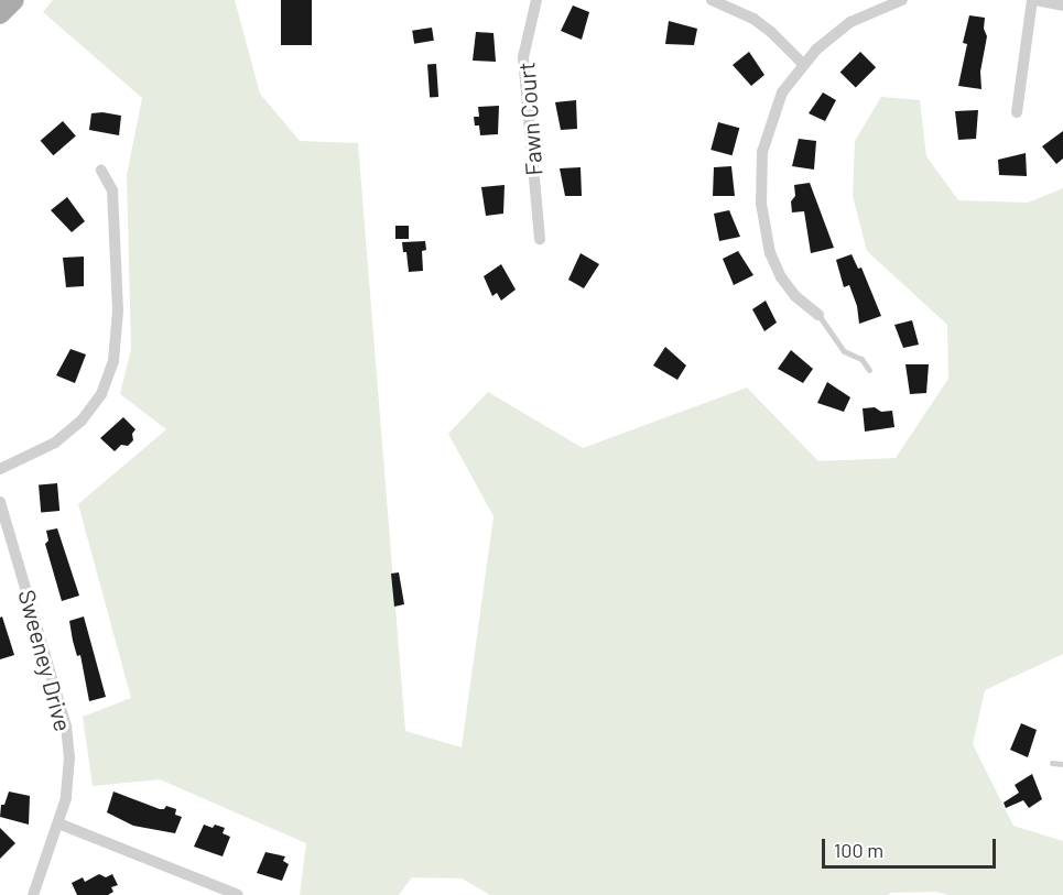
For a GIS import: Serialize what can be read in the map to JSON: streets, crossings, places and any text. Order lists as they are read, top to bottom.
{
  "streets": {
    "street": ["Fawn Court", "Sweeney Drive"]
  },
  "scale_bar": "100 m"
}
